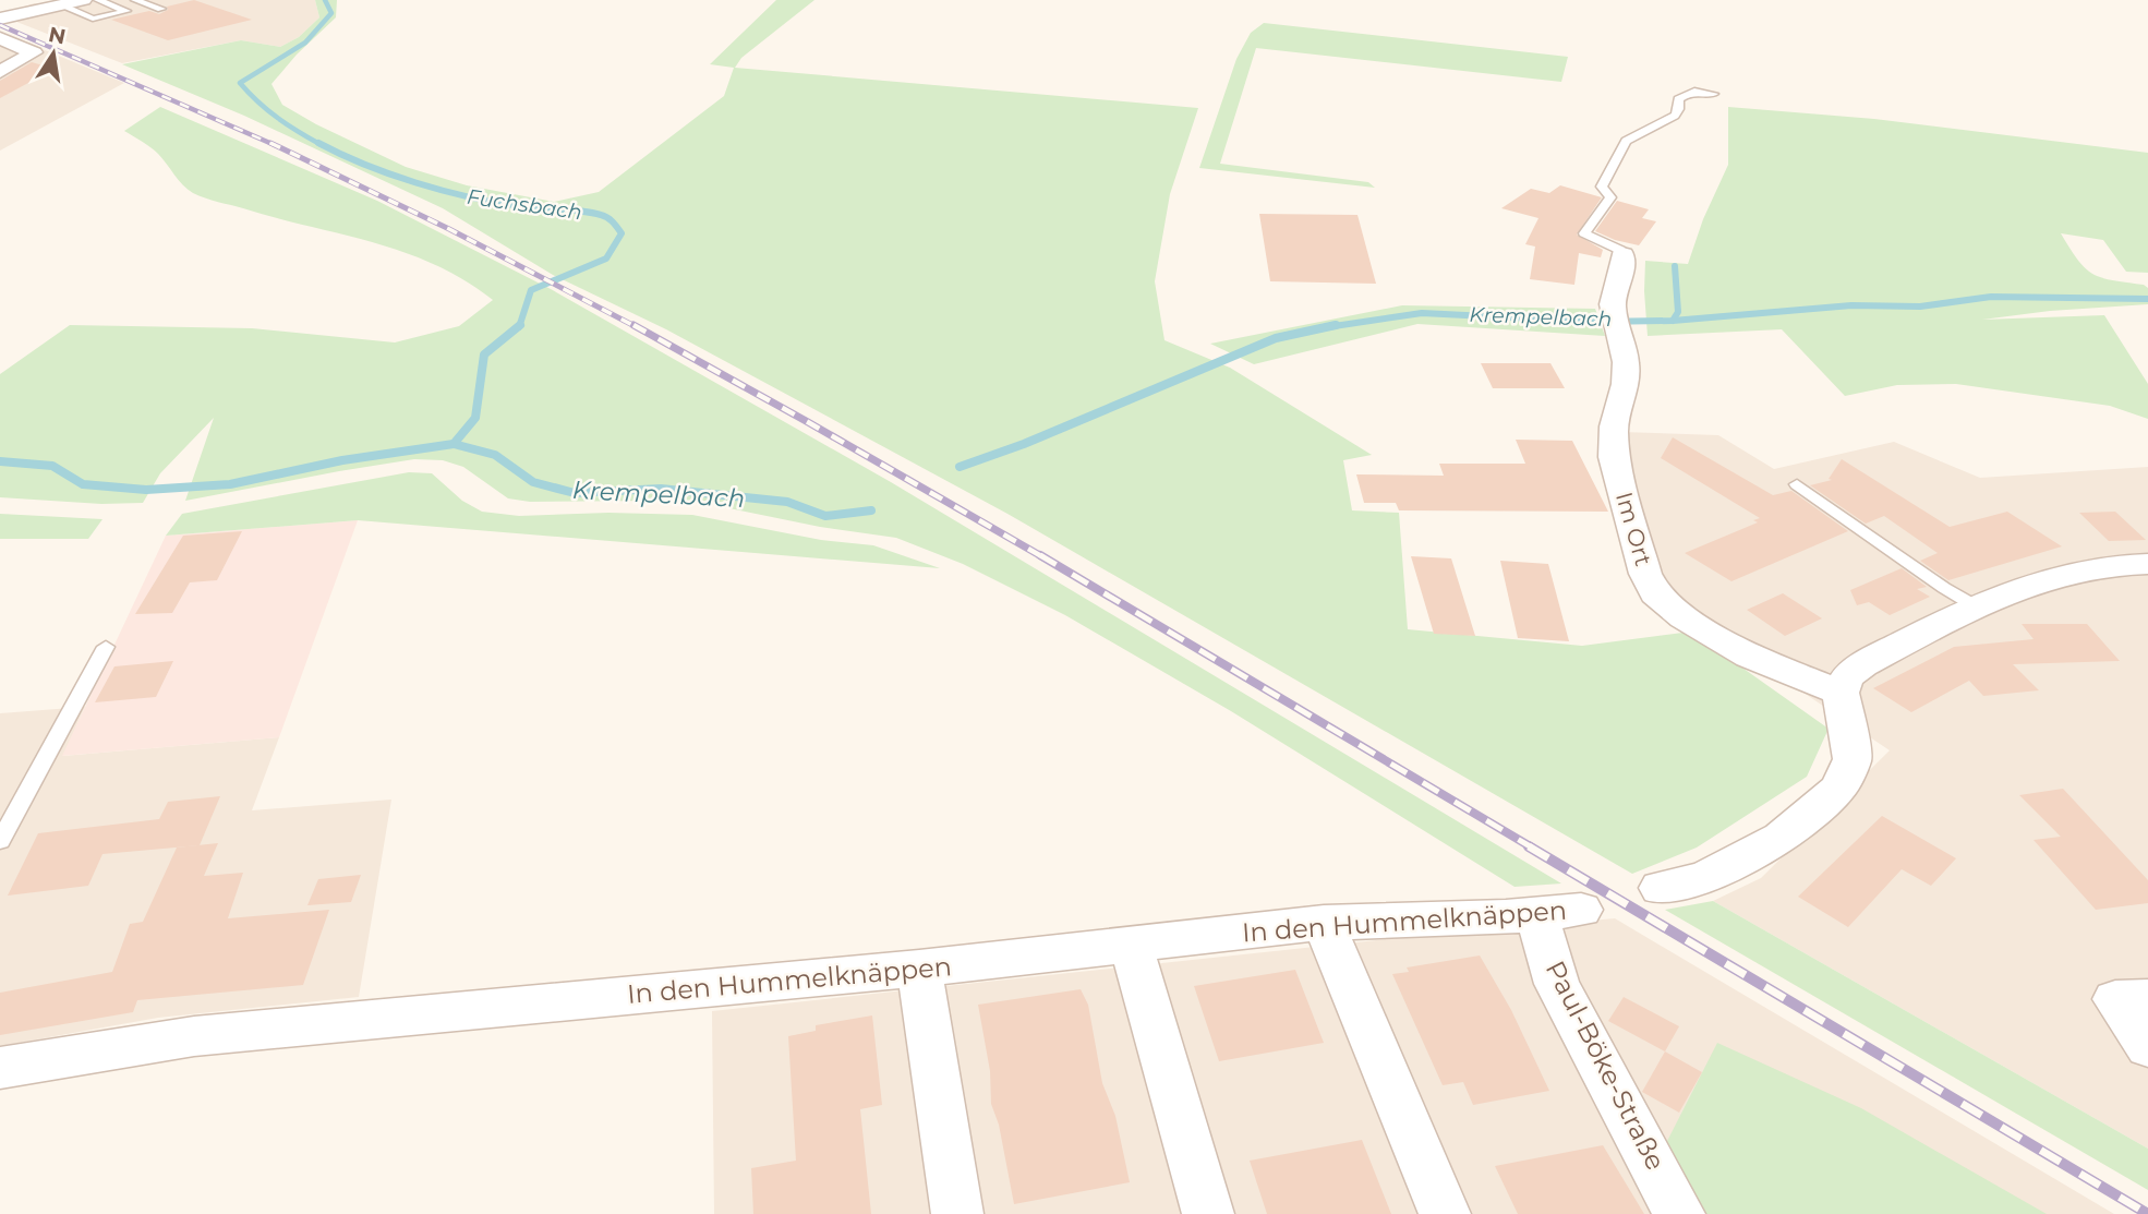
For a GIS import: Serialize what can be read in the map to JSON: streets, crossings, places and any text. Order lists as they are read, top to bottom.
{
  "streets": {
    "street": ["Im Ort", "In den Hummelknäppen", "Paul-Böke-Straße"]
  },
  "crossings": [
    ["In den Hummelknäppen", "Paul-Böke-Straße"]
  ],
  "water": ["Fuchsbach", "Krempelbach"],
  "north": "top"
}
